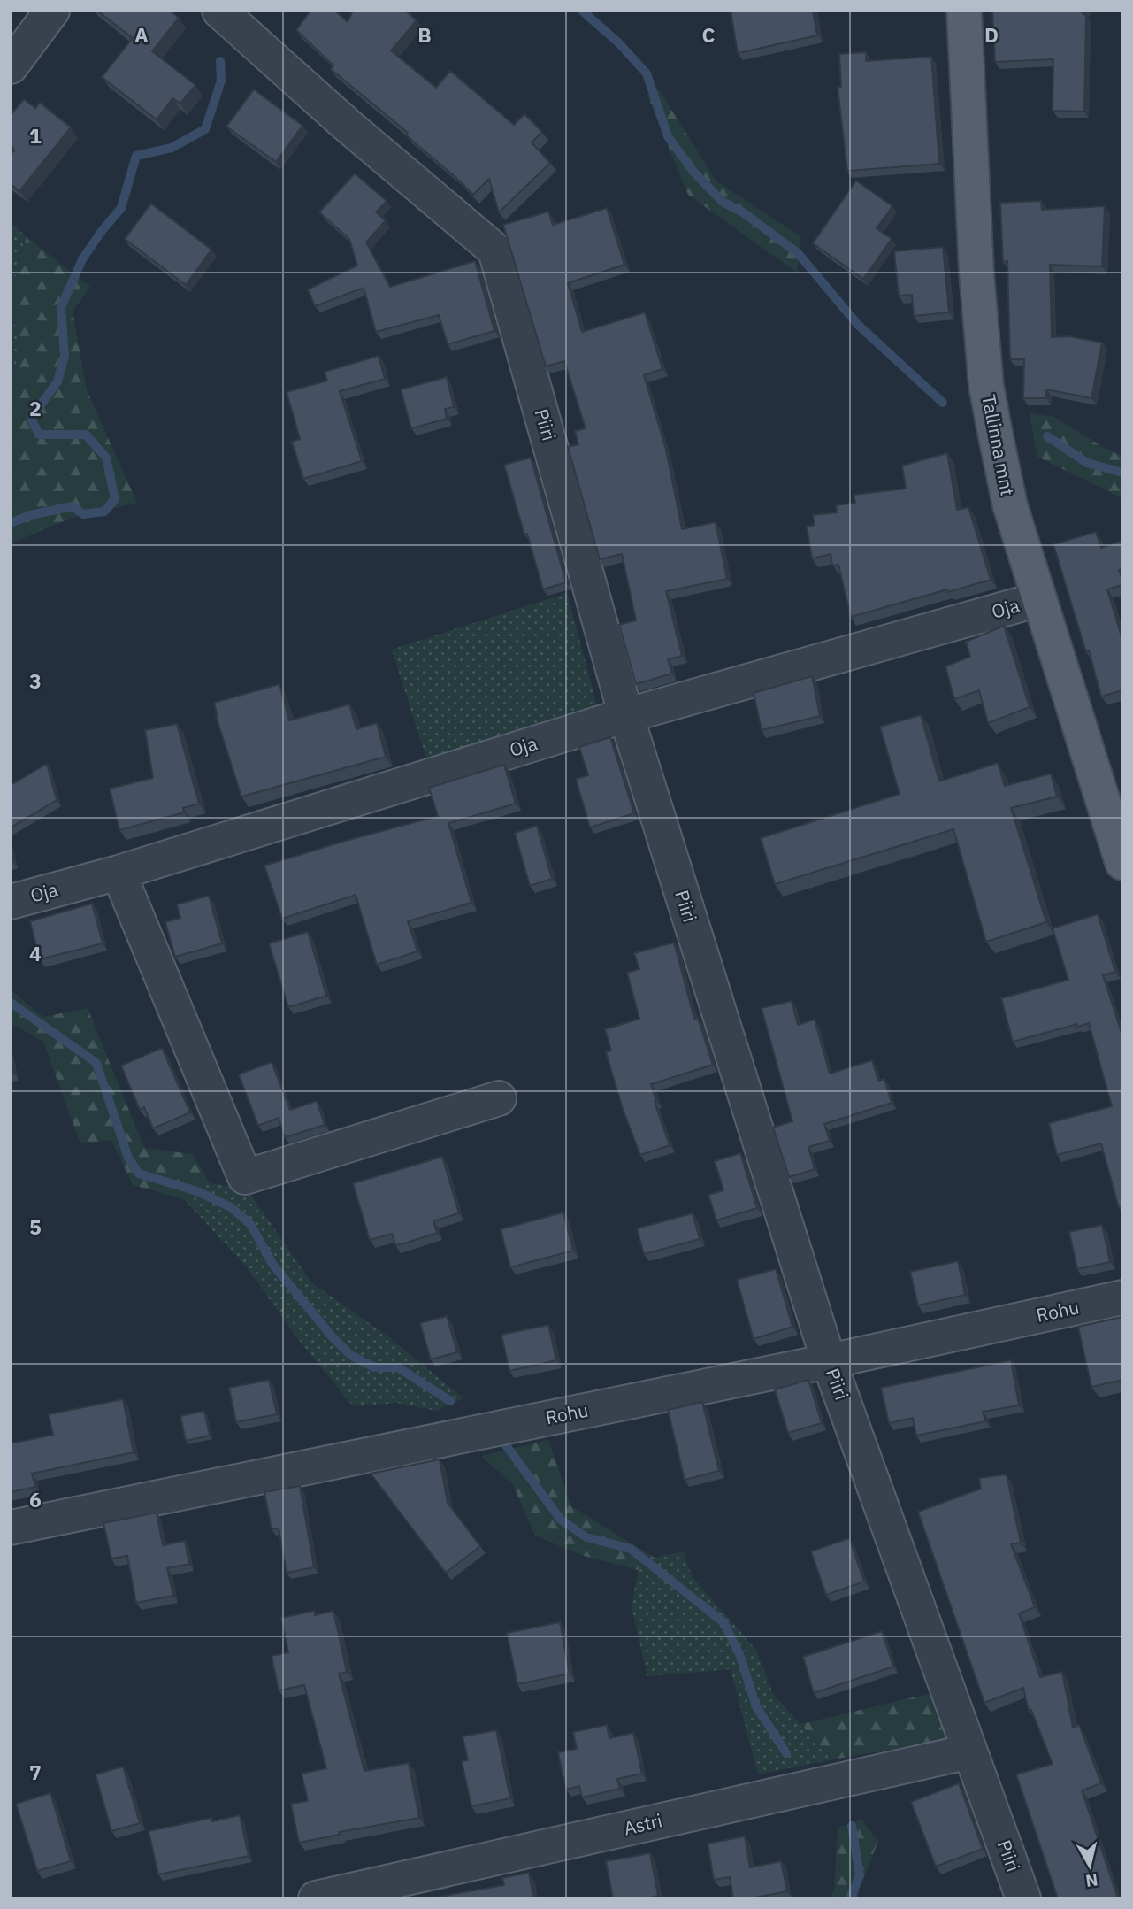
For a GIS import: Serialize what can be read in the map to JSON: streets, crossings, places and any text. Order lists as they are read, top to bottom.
{
  "streets": {
    "main road": ["Tallinna mnt"],
    "street": [
      "Piiri",
      "Oja",
      "Rohu",
      "Astri"
    ]
  },
  "crossings": [
    ["Piiri", "Oja"],
    ["Piiri", "Rohu"],
    ["Piiri", "Astri"],
    ["Tallinna mnt", "Oja"]
  ],
  "north": "bottom",
  "grid": {
    "columns": [
      "A",
      "B",
      "C",
      "D"
    ],
    "rows": [
      "1",
      "2",
      "3",
      "4",
      "5",
      "6",
      "7"
    ]
  }
}
